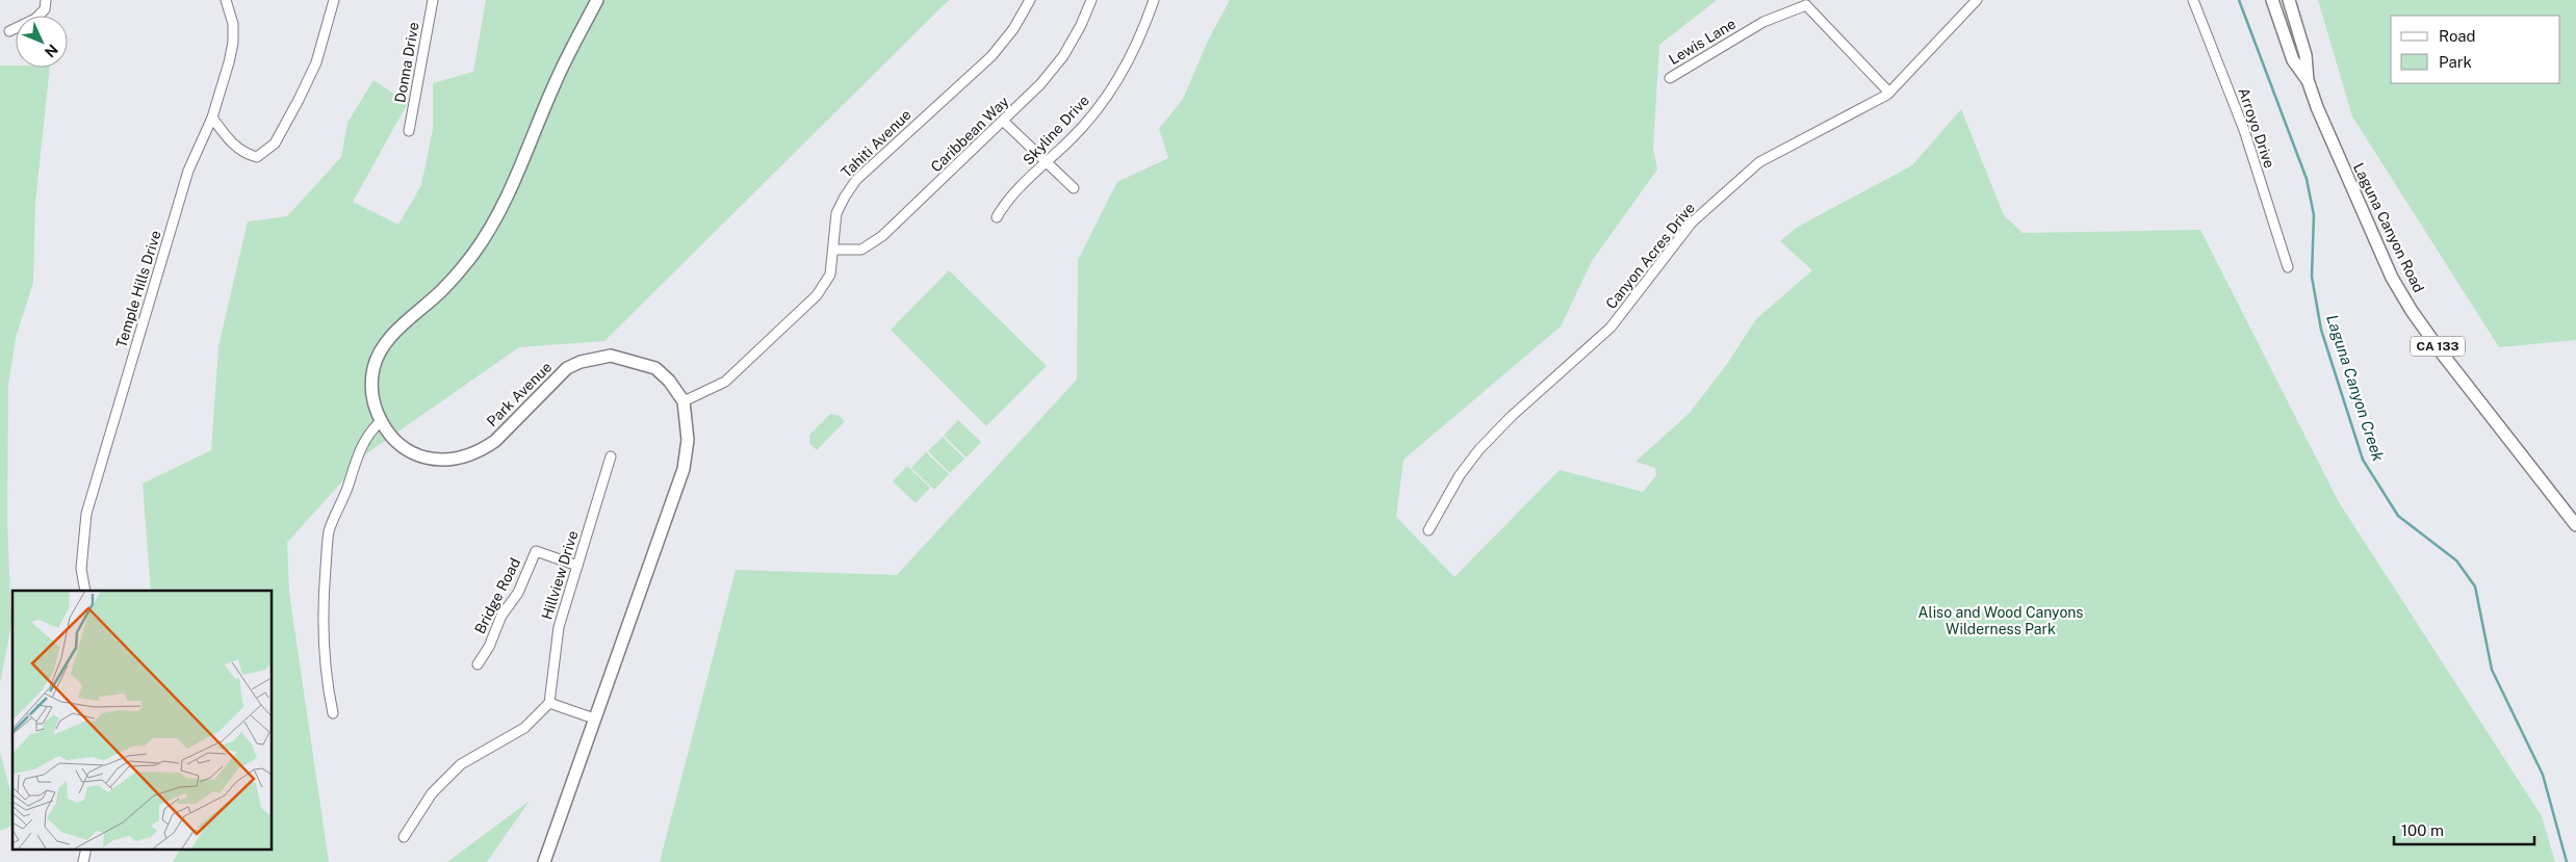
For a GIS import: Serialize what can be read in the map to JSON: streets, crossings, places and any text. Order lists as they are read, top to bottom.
{
  "streets": {
    "main road": ["Laguna Canyon Road", "CA 133", "Park Avenue"],
    "street": [
      "Lewis Lane",
      "Donna Drive",
      "Arroyo Drive",
      "Skyline Drive",
      "Caribbean Way",
      "Tahiti Avenue",
      "Canyon Acres Drive",
      "Temple Hills Drive",
      "Hillview Drive",
      "Bridge Road"
    ]
  },
  "crossings": [
    ["Caribbean Way", "Tahiti Avenue"],
    ["Tahiti Avenue", "Park Avenue"],
    ["Hillview Drive", "Bridge Road"]
  ],
  "water": ["Laguna Canyon Creek"],
  "parks": ["Aliso and Wood Canyons Wilderness Park"],
  "legend": ["Road", "Park"],
  "scale_bar": "100 m",
  "north": "bottom right"
}
